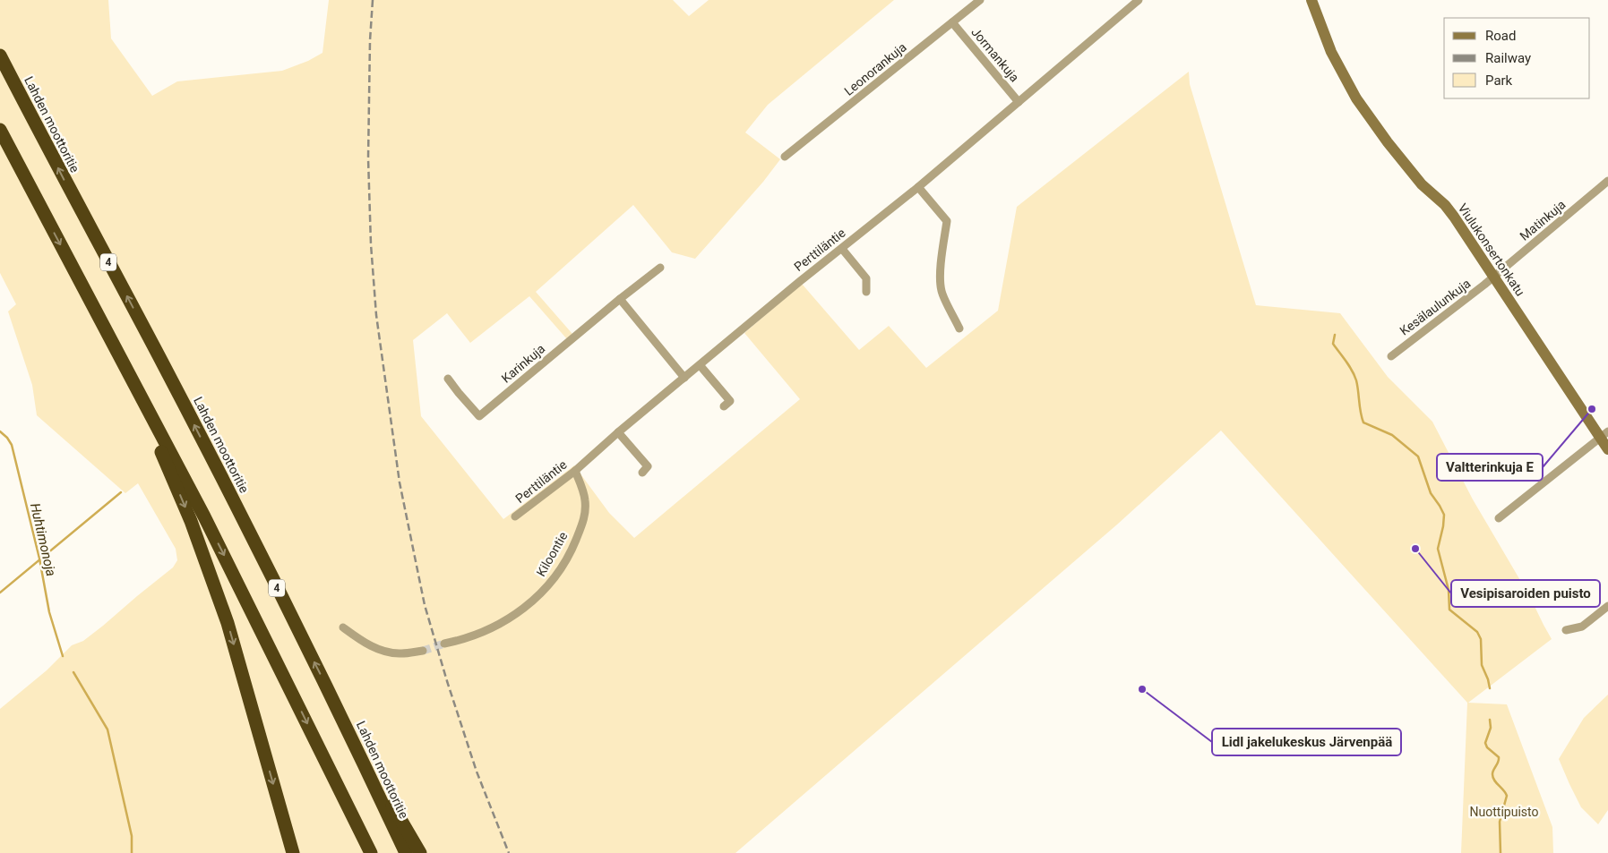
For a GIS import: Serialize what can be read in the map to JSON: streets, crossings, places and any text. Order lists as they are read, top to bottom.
{
  "streets": {
    "highway": ["Lahden moottoritie", "4"],
    "street": [
      "Jormankuja",
      "Leonorankuja",
      "Matinkuja",
      "Perttiläntie",
      "Viulukonsertonkatu",
      "Kesälaulunkuja",
      "Karinkuja",
      "Kiloontie"
    ]
  },
  "crossings": [
    ["Jormankuja", "Leonorankuja"],
    ["Jormankuja", "Perttiläntie"],
    ["Matinkuja", "Viulukonsertonkatu"],
    ["Matinkuja", "Kesälaulunkuja"],
    ["Perttiläntie", "Kiloontie"],
    ["Viulukonsertonkatu", "Kesälaulunkuja"]
  ],
  "water": ["Huhtimonoja"],
  "parks": ["Nuottipuisto"],
  "places": ["Valtterinkuja E", "Vesipisaroiden puisto", "Lidl jakelukeskus Järvenpää"],
  "legend": ["Road", "Railway", "Park"]
}
